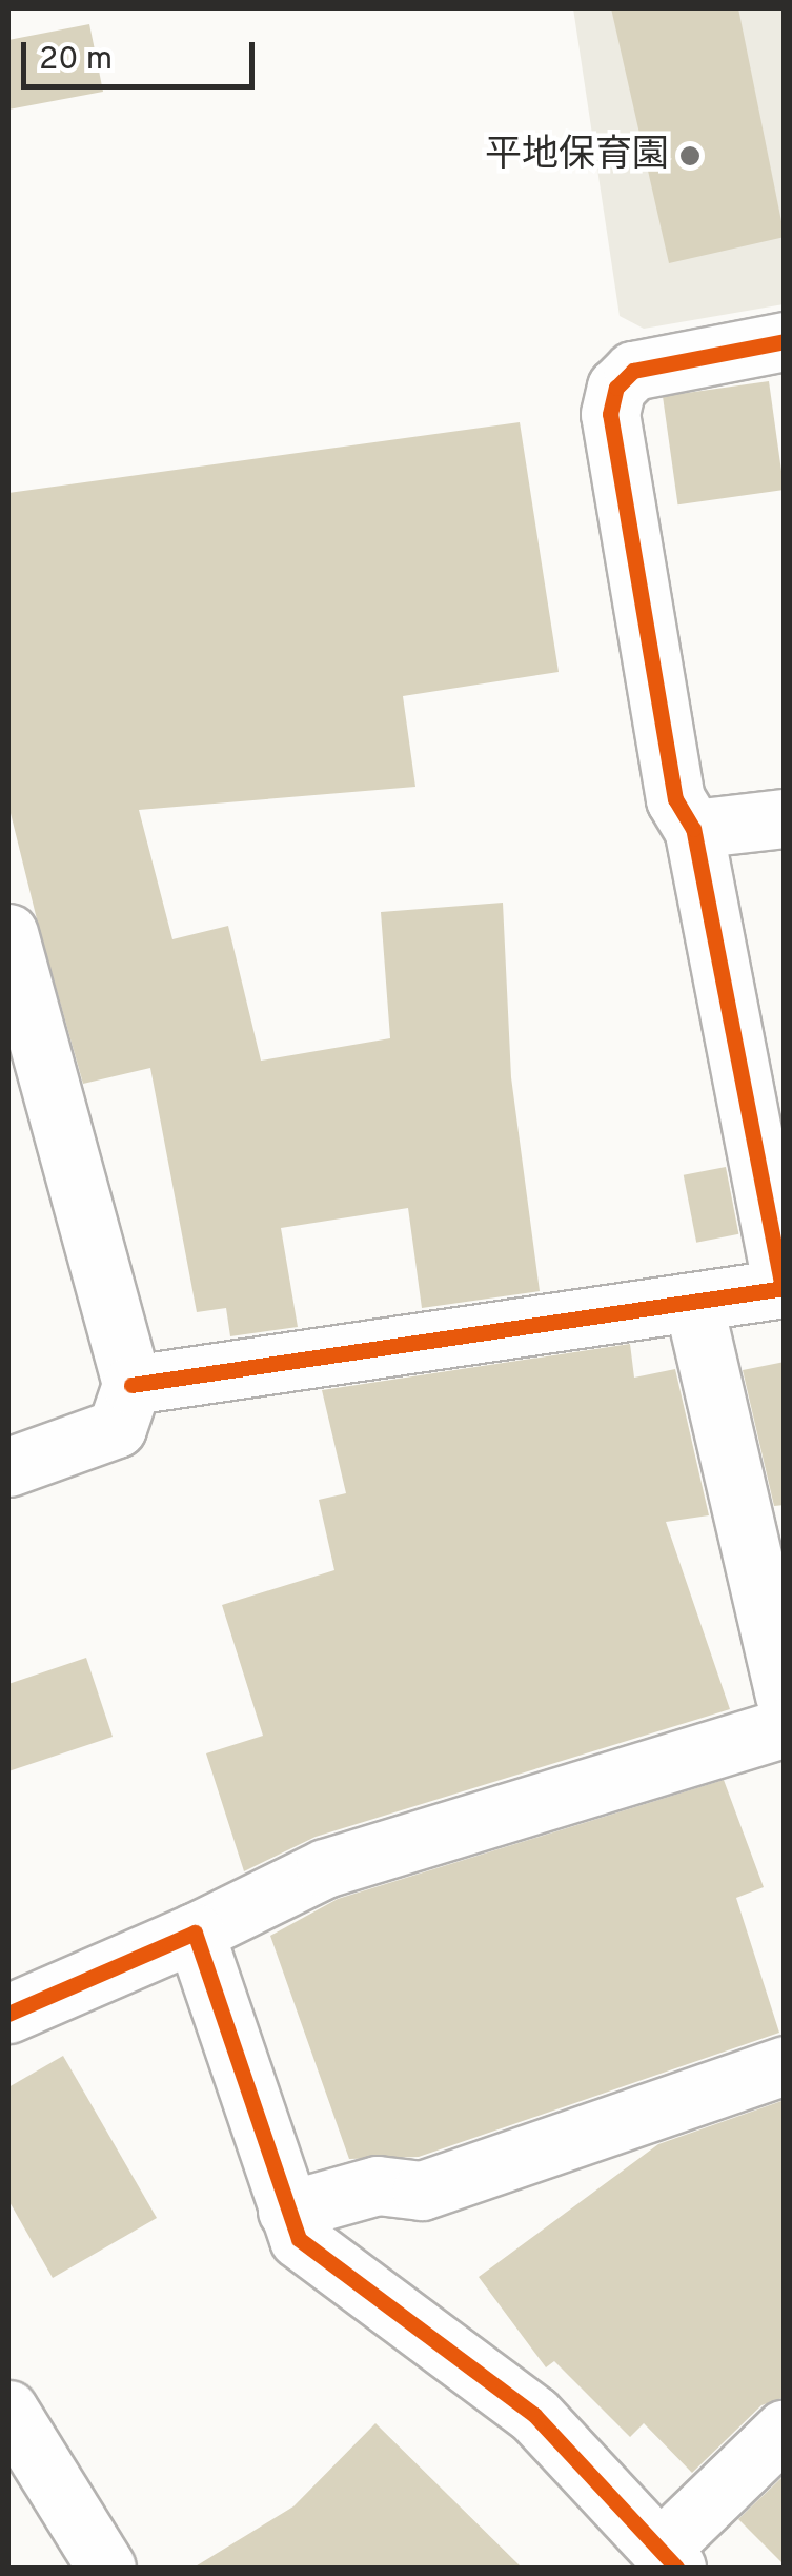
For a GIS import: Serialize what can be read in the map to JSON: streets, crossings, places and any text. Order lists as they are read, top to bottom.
{
  "places": ["平地保育園"],
  "scale_bar": "20 m"
}
